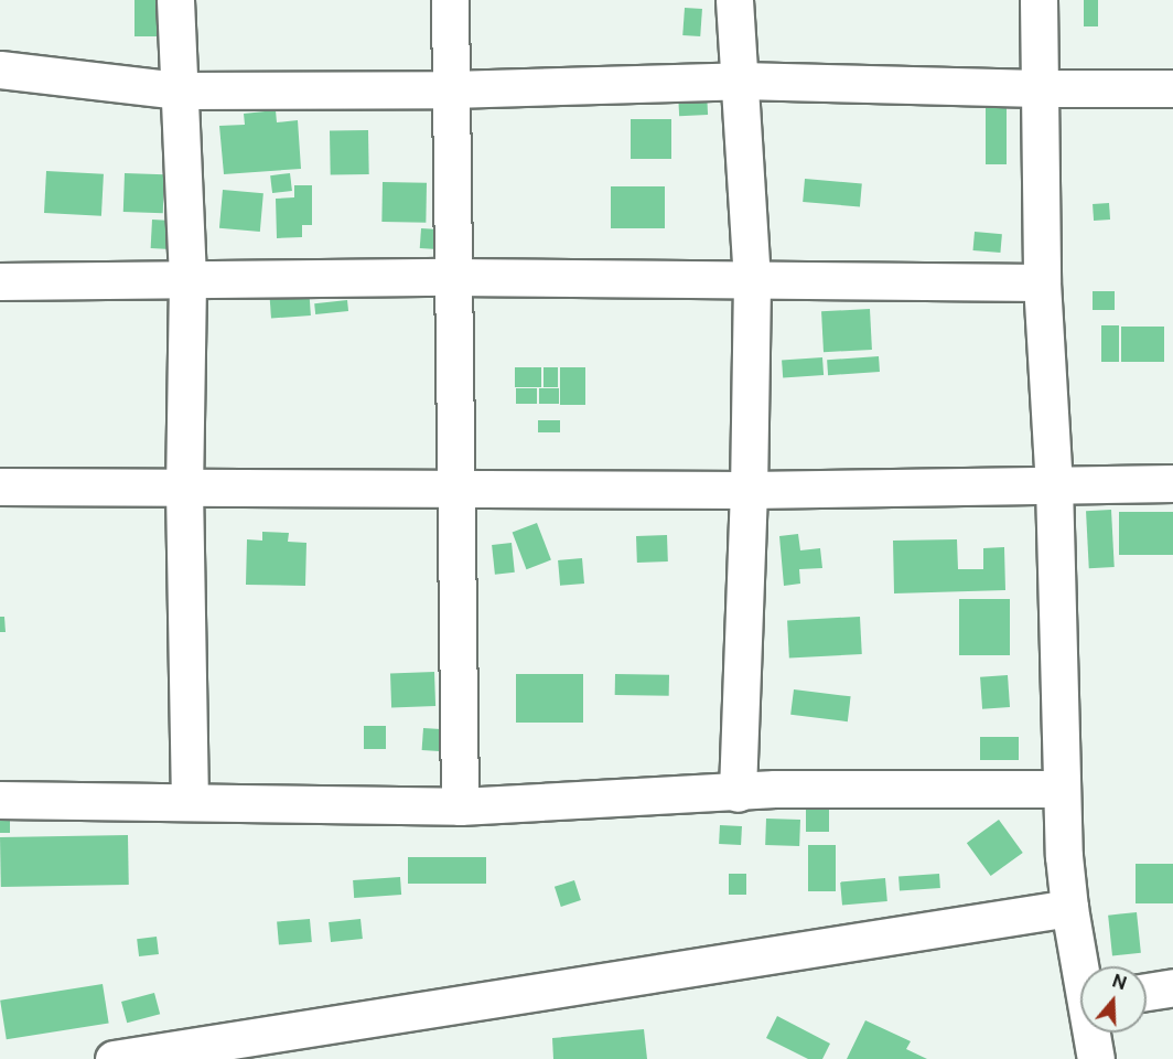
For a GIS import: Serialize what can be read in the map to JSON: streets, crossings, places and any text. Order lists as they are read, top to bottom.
{
  "north": "top"
}
